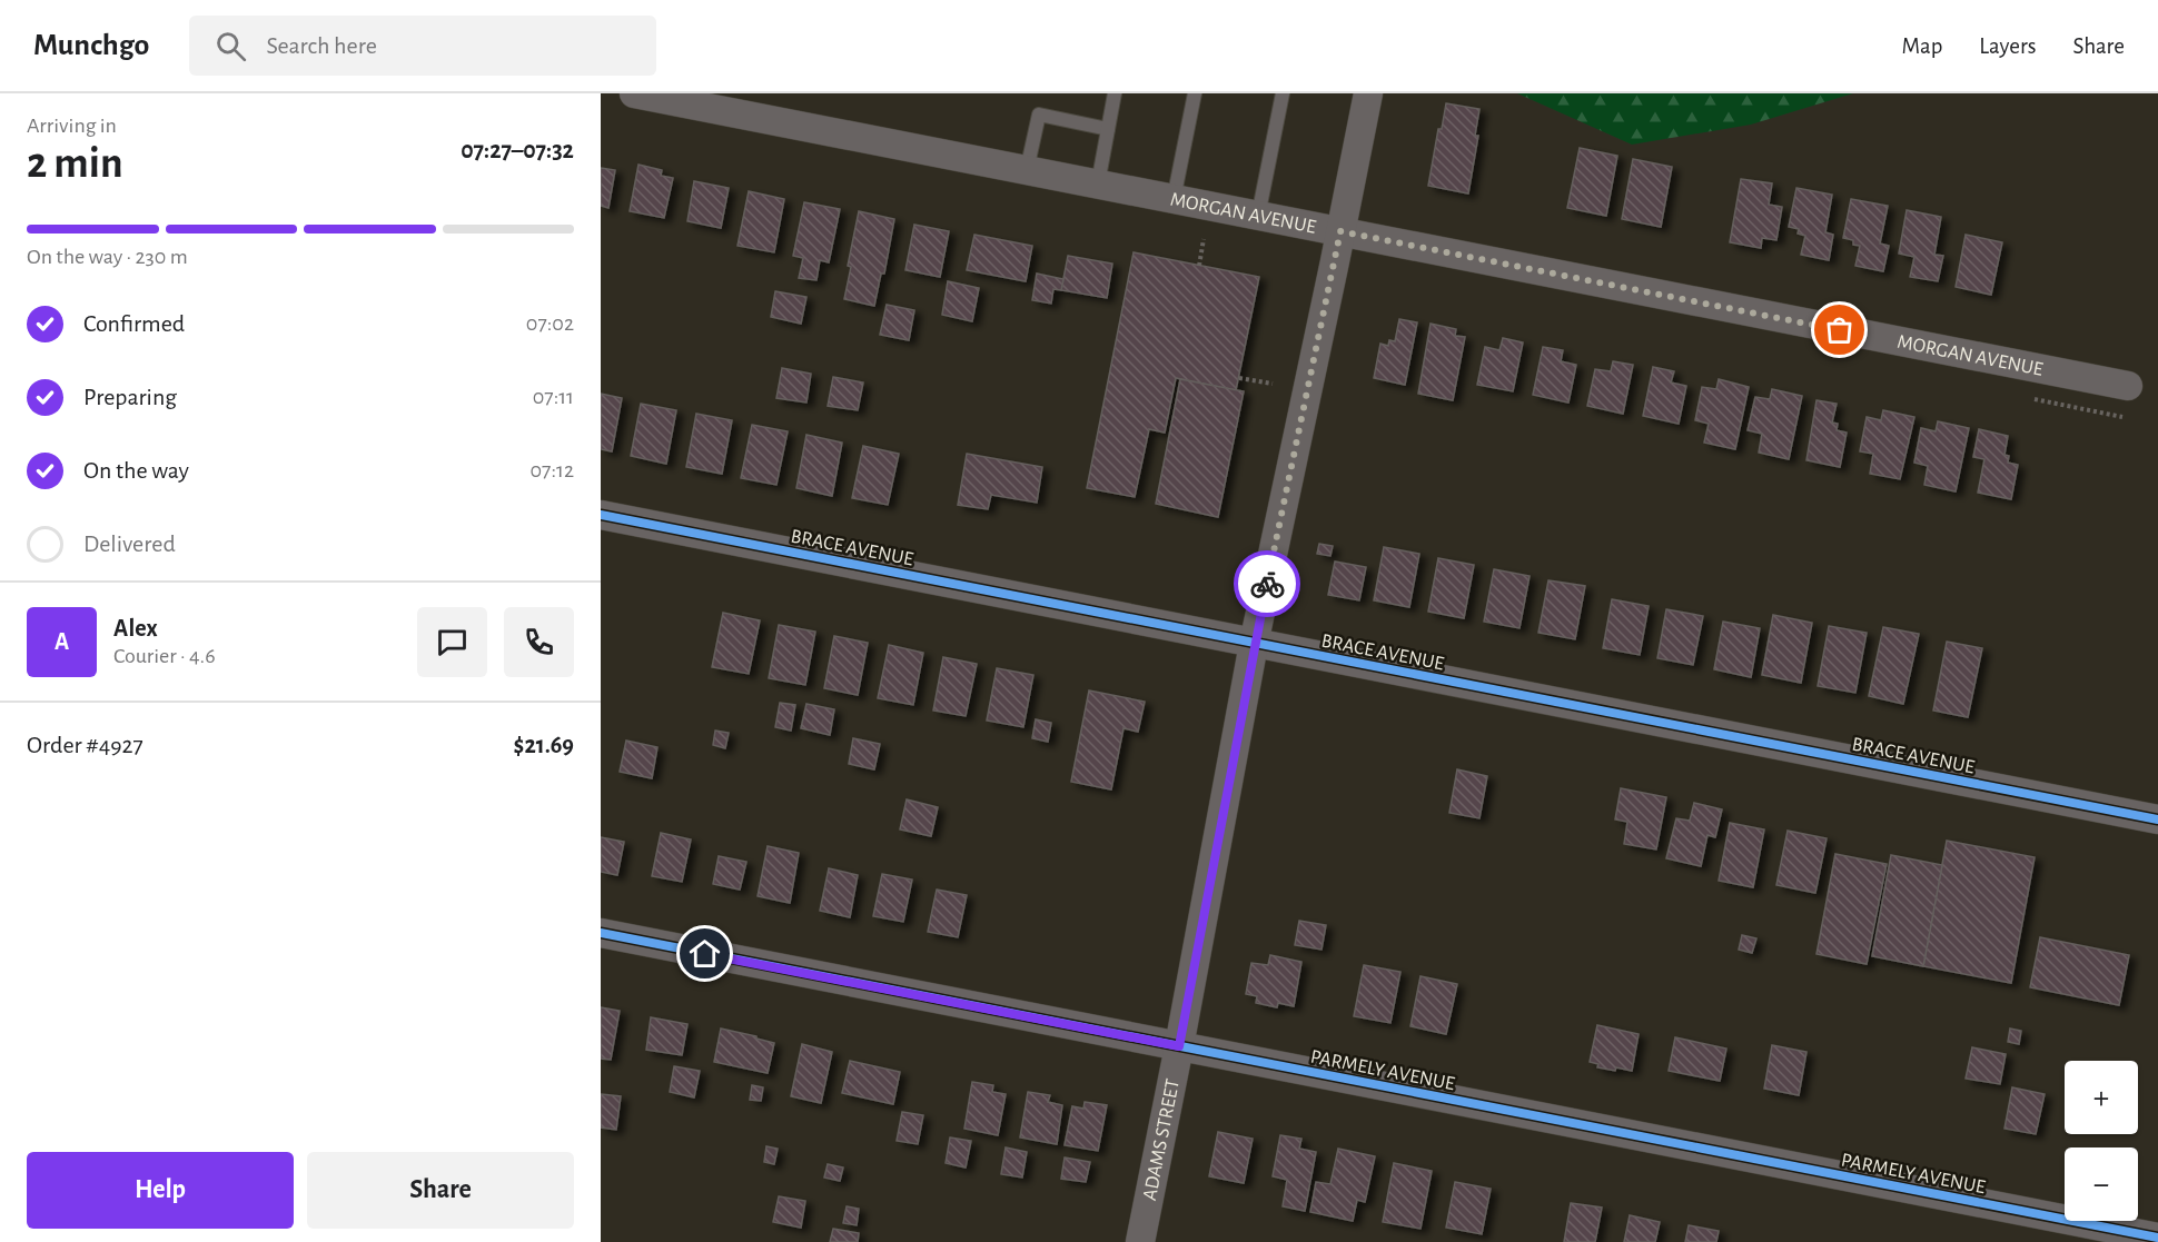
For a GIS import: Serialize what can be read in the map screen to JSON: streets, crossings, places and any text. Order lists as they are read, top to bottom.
{
  "streets": {
    "street": [
      "MORGAN AVENUE",
      "BRACE AVENUE",
      "PARMELY AVENUE",
      "ADAMS STREET"
    ]
  },
  "crossings": [
    ["MORGAN AVENUE", "ADAMS STREET"],
    ["BRACE AVENUE", "ADAMS STREET"],
    ["PARMELY AVENUE", "ADAMS STREET"]
  ],
  "page": {
    "header": "Munchgo",
    "search": "Search here",
    "nav": ["Map", "Layers", "Share"],
    "heading": ["2 min", "Arriving in", "07:27–07:32"],
    "panel": [
      "Alex",
      "Courier · 4.6",
      "Order #4927",
      "$21.69"
    ],
    "bar": "On the way · 230 m",
    "list": [
      ["Confirmed", "07:02"],
      ["Preparing", "07:11"],
      ["On the way", "07:12"],
      "Delivered"
    ],
    "round": "A",
    "map_buttons": ["+", "−"],
    "buttons": ["Help", "Share"]
  }
}
